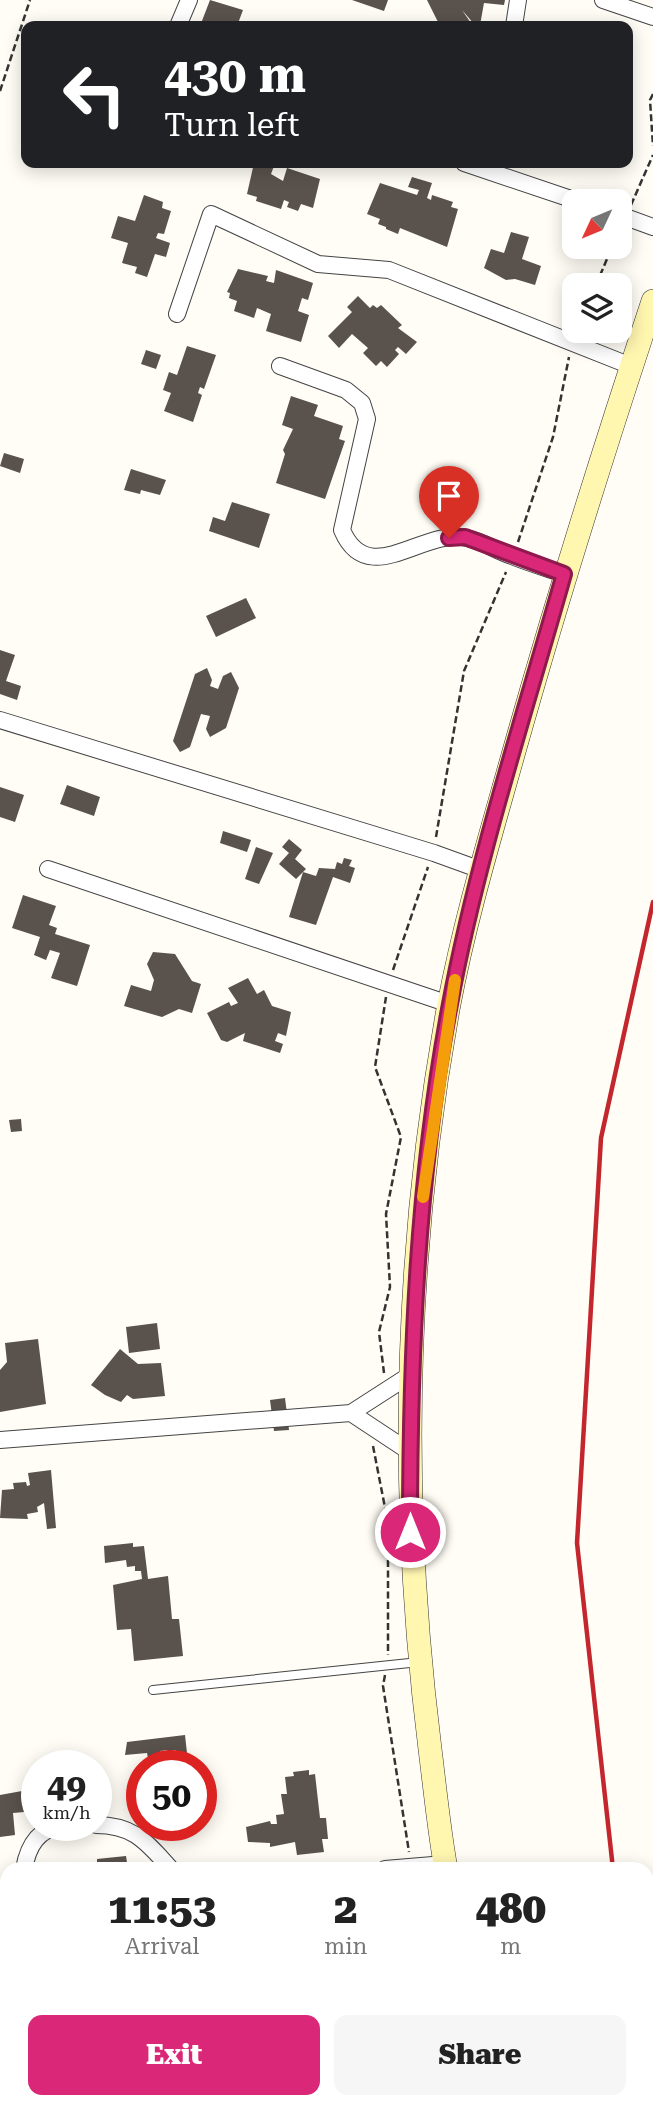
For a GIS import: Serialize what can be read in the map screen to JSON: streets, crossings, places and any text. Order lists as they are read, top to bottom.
{
  "north": "bottom left",
  "page": {
    "turn": ["430 m", "Turn left"],
    "speed": "49 km/h",
    "limit": "50",
    "eta": [
      "11:53",
      "Arrival",
      "2",
      "min",
      "480",
      "m"
    ],
    "buttons": ["Exit", "Share"]
  }
}
